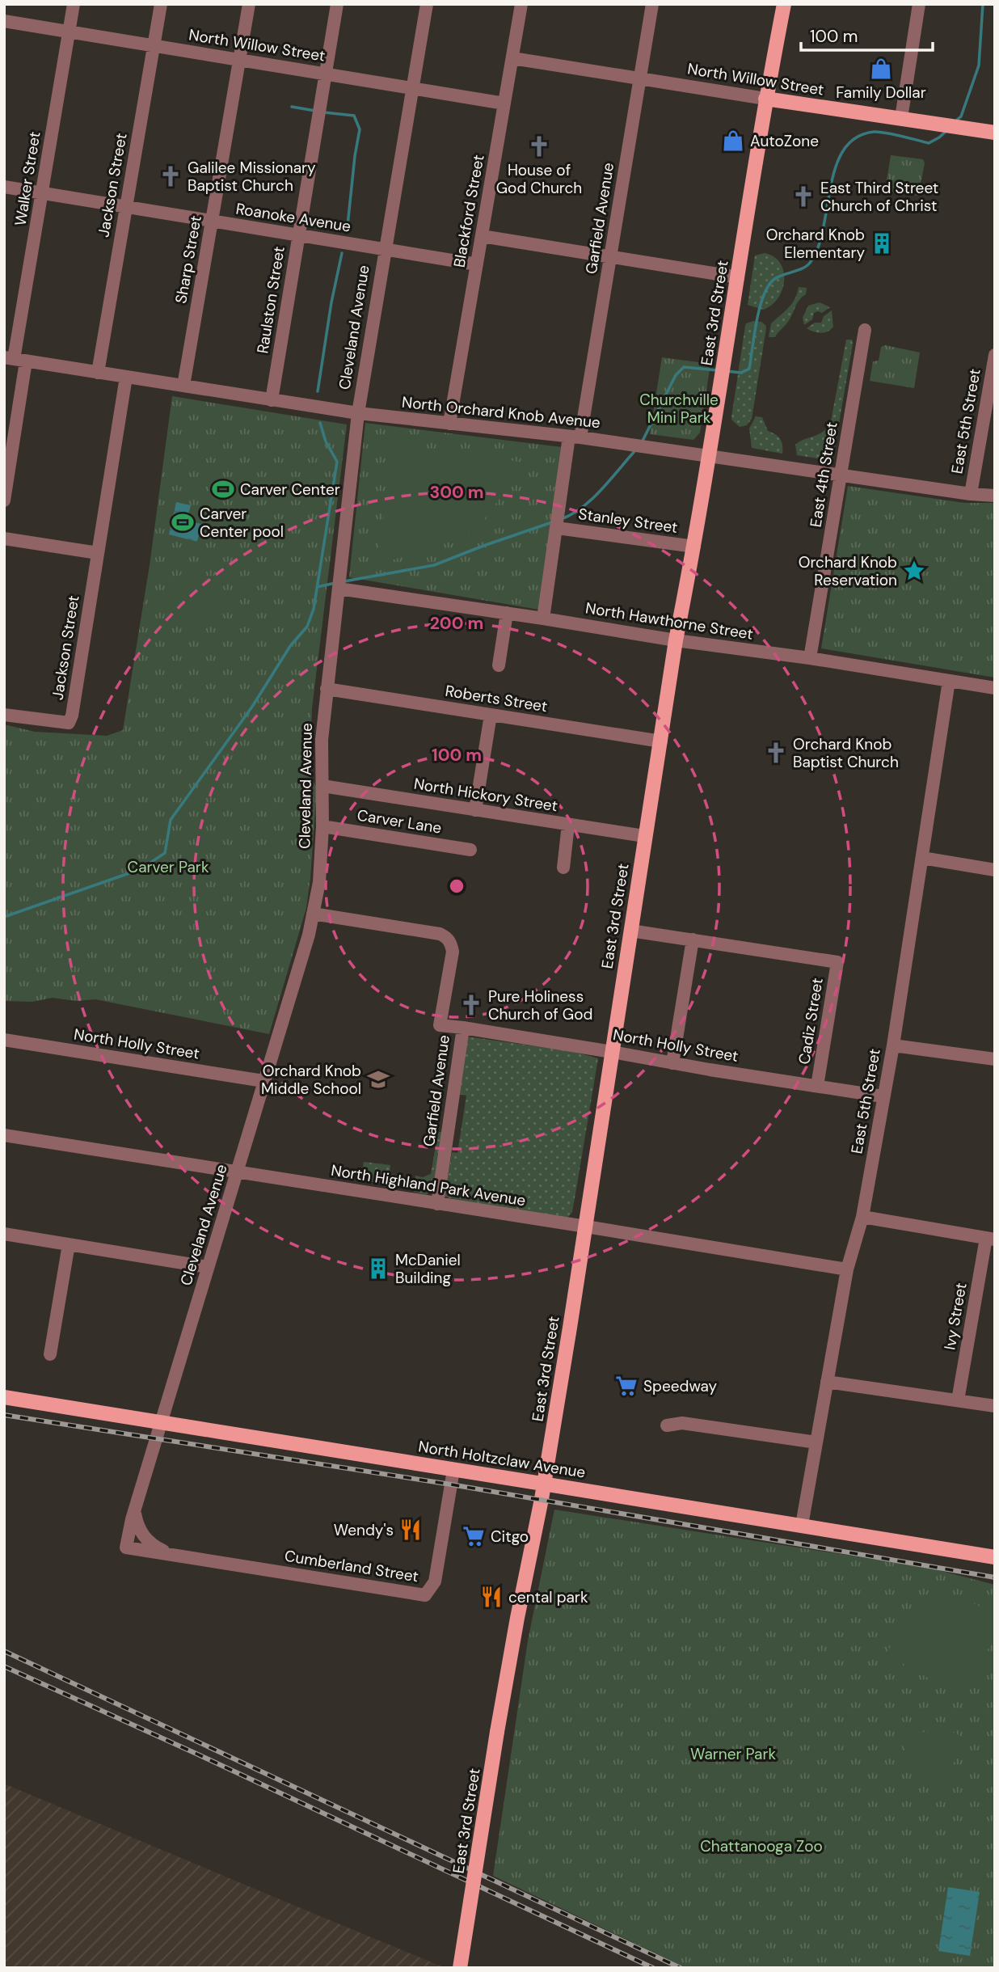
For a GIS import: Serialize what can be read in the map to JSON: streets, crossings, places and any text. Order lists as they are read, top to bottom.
{
  "streets": {
    "main road": ["North Willow Street", "East 3rd Street", "North Holtzclaw Avenue"],
    "street": [
      "Walker Street",
      "Jackson Street",
      "Blackford Street",
      "Roanoke Avenue",
      "Garfield Avenue",
      "Sharp Street",
      "Raulston Street",
      "Cleveland Avenue",
      "North Orchard Knob Avenue",
      "East 5th Street",
      "East 4th Street",
      "Stanley Street",
      "North Hawthorne Street",
      "Roberts Street",
      "North Hickory Street",
      "Carver Lane",
      "Cadiz Street",
      "North Holly Street",
      "North Highland Park Avenue",
      "Ivy Street",
      "Cumberland Street"
    ]
  },
  "crossings": [
    ["North Willow Street", "Walker Street"],
    ["North Willow Street", "Jackson Street"],
    ["North Willow Street", "Blackford Street"],
    ["North Willow Street", "Garfield Avenue"],
    ["North Willow Street", "Sharp Street"],
    ["North Willow Street", "Raulston Street"],
    ["North Willow Street", "East 3rd Street"],
    ["North Willow Street", "Cleveland Avenue"],
    ["Walker Street", "Roanoke Avenue"],
    ["Walker Street", "North Orchard Knob Avenue"],
    ["Jackson Street", "Roanoke Avenue"],
    ["Jackson Street", "North Orchard Knob Avenue"],
    ["Blackford Street", "Roanoke Avenue"],
    ["Blackford Street", "North Orchard Knob Avenue"],
    ["Roanoke Avenue", "Sharp Street"],
    ["Roanoke Avenue", "Raulston Street"],
    ["Roanoke Avenue", "Cleveland Avenue"],
    ["Garfield Avenue", "Cleveland Avenue"],
    ["Garfield Avenue", "North Orchard Knob Avenue"],
    ["Garfield Avenue", "Stanley Street"],
    ["Garfield Avenue", "North Hawthorne Street"],
    ["Garfield Avenue", "North Holly Street"],
    ["Garfield Avenue", "North Highland Park Avenue"],
    ["Sharp Street", "North Orchard Knob Avenue"],
    ["Raulston Street", "North Orchard Knob Avenue"],
    ["East 3rd Street", "North Orchard Knob Avenue"],
    ["East 3rd Street", "Stanley Street"],
    ["East 3rd Street", "North Hawthorne Street"],
    ["East 3rd Street", "Roberts Street"],
    ["East 3rd Street", "North Hickory Street"],
    ["East 3rd Street", "North Holly Street"],
    ["East 3rd Street", "North Highland Park Avenue"],
    ["East 3rd Street", "North Holtzclaw Avenue"],
    ["Cleveland Avenue", "North Orchard Knob Avenue"],
    ["Cleveland Avenue", "North Hawthorne Street"],
    ["Cleveland Avenue", "Roberts Street"],
    ["Cleveland Avenue", "North Hickory Street"],
    ["Cleveland Avenue", "Carver Lane"],
    ["Cleveland Avenue", "North Holly Street"],
    ["Cleveland Avenue", "North Highland Park Avenue"],
    ["Cleveland Avenue", "North Holtzclaw Avenue"],
    ["Cleveland Avenue", "Cumberland Street"],
    ["North Orchard Knob Avenue", "East 5th Street"],
    ["North Orchard Knob Avenue", "East 4th Street"],
    ["East 5th Street", "North Hawthorne Street"],
    ["East 5th Street", "North Holly Street"],
    ["East 5th Street", "North Highland Park Avenue"],
    ["East 5th Street", "North Holtzclaw Avenue"],
    ["East 4th Street", "North Hawthorne Street"],
    ["Cadiz Street", "North Holly Street"],
    ["North Holtzclaw Avenue", "Cumberland Street"]
  ],
  "parks": [
    "Churchville Mini Park",
    "Carver Park",
    "Warner Park",
    "Chattanooga Zoo"
  ],
  "places": {
    "shop": ["Family Dollar", "AutoZone"],
    "church": [
      "House of God Church",
      "Galilee Missionary Baptist Church",
      "East Third Street Church of Christ",
      "Orchard Knob Baptist Church",
      "Pure Holiness Church of God"
    ],
    "building": ["Orchard Knob Elementary", "McDaniel Building"],
    "sports": ["Carver Center", "Carver Center pool"],
    "place": ["Orchard Knob Reservation"],
    "school or university": ["Orchard Knob Middle School"],
    "supermarket": ["Speedway", "Citgo"],
    "restaurant": ["Wendy's", "cental park"]
  },
  "scale_bar": "100 m",
  "rings": ["300 m", "200 m", "100 m"]
}
